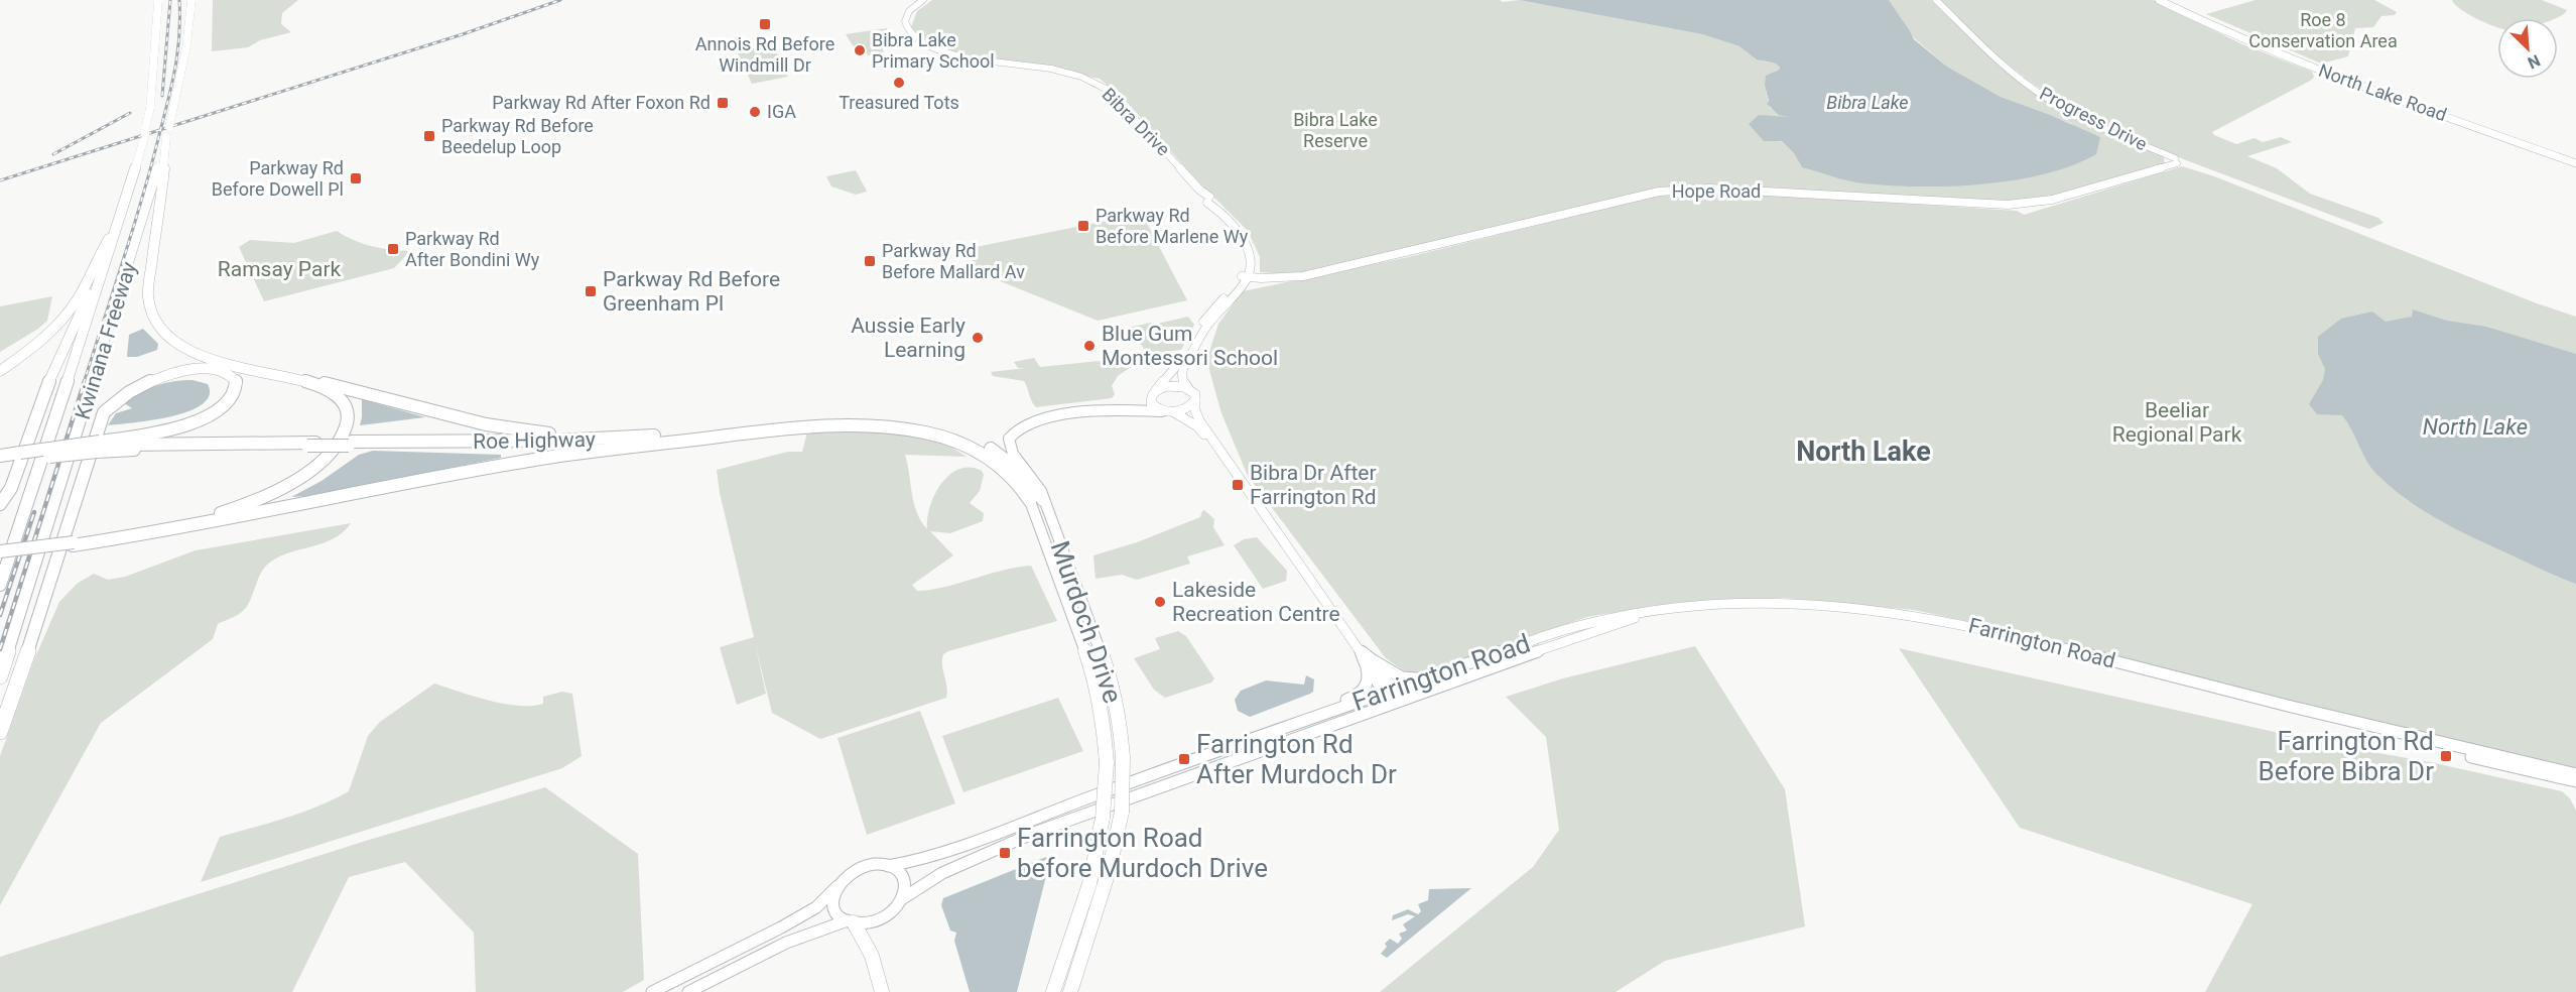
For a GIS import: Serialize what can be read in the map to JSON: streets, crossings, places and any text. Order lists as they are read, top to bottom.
{
  "streets": {
    "highway": ["Kwinana Freeway", "Roe Highway"],
    "main road": ["North Lake Road", "Murdoch Drive"],
    "street": [
      "Progress Drive",
      "Bibra Drive",
      "Hope Road",
      "Farrington Road"
    ]
  },
  "crossings": [
    ["Progress Drive", "Hope Road"],
    ["Bibra Drive", "Hope Road"],
    ["Bibra Drive", "Murdoch Drive"],
    ["Roe Highway", "Murdoch Drive"]
  ],
  "districts": ["North Lake"],
  "water": ["Bibra Lake", "North Lake"],
  "parks": [
    "Roe 8 Conservation Area",
    "Bibra Lake Reserve",
    "Ramsay Park",
    "Beeliar Regional Park"
  ],
  "places": {
    "transit": [
      "Annois Rd Before Windmill Dr",
      "Parkway Rd After Foxon Rd",
      "Parkway Rd Before Beedelup Loop",
      "Parkway Rd Before Dowell Pl",
      "Parkway Rd Before Marlene Wy",
      "Parkway Rd After Bondini Wy",
      "Parkway Rd Before Mallard Av",
      "Parkway Rd Before Greenham Pl",
      "Bibra Dr After Farrington Rd",
      "Farrington Rd Before Bibra Dr",
      "Farrington Rd After Murdoch Dr",
      "Farrington Road before Murdoch Drive"
    ],
    "other": [
      "Bibra Lake Primary School",
      "Treasured Tots",
      "IGA",
      "Aussie Early Learning",
      "Blue Gum Montessori School",
      "Lakeside Recreation Centre"
    ]
  },
  "north": "bottom right"
}
